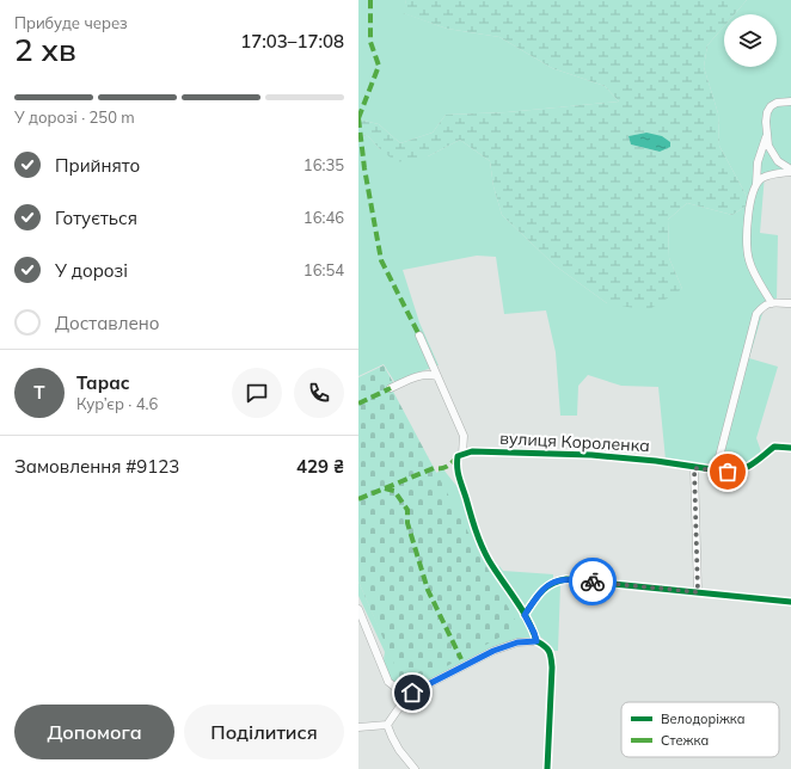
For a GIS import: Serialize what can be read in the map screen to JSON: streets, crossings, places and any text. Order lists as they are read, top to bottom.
{
  "streets": {
    "street": ["вулиця Короленка"]
  },
  "legend": ["Велодоріжка", "Стежка"],
  "page": {
    "heading": ["2 хв", "Прибуде через", "17:03–17:08"],
    "panel": [
      "Тарас",
      "Кур’єр · 4.6",
      "Замовлення #9123",
      "429 ₴"
    ],
    "bar": "У дорозі · 250 m",
    "list": [
      ["Прийнято", "16:35"],
      ["Готується", "16:46"],
      ["У дорозі", "16:54"],
      "Доставлено"
    ],
    "round": "Т",
    "buttons": ["Допомога", "Поділитися"]
  }
}
